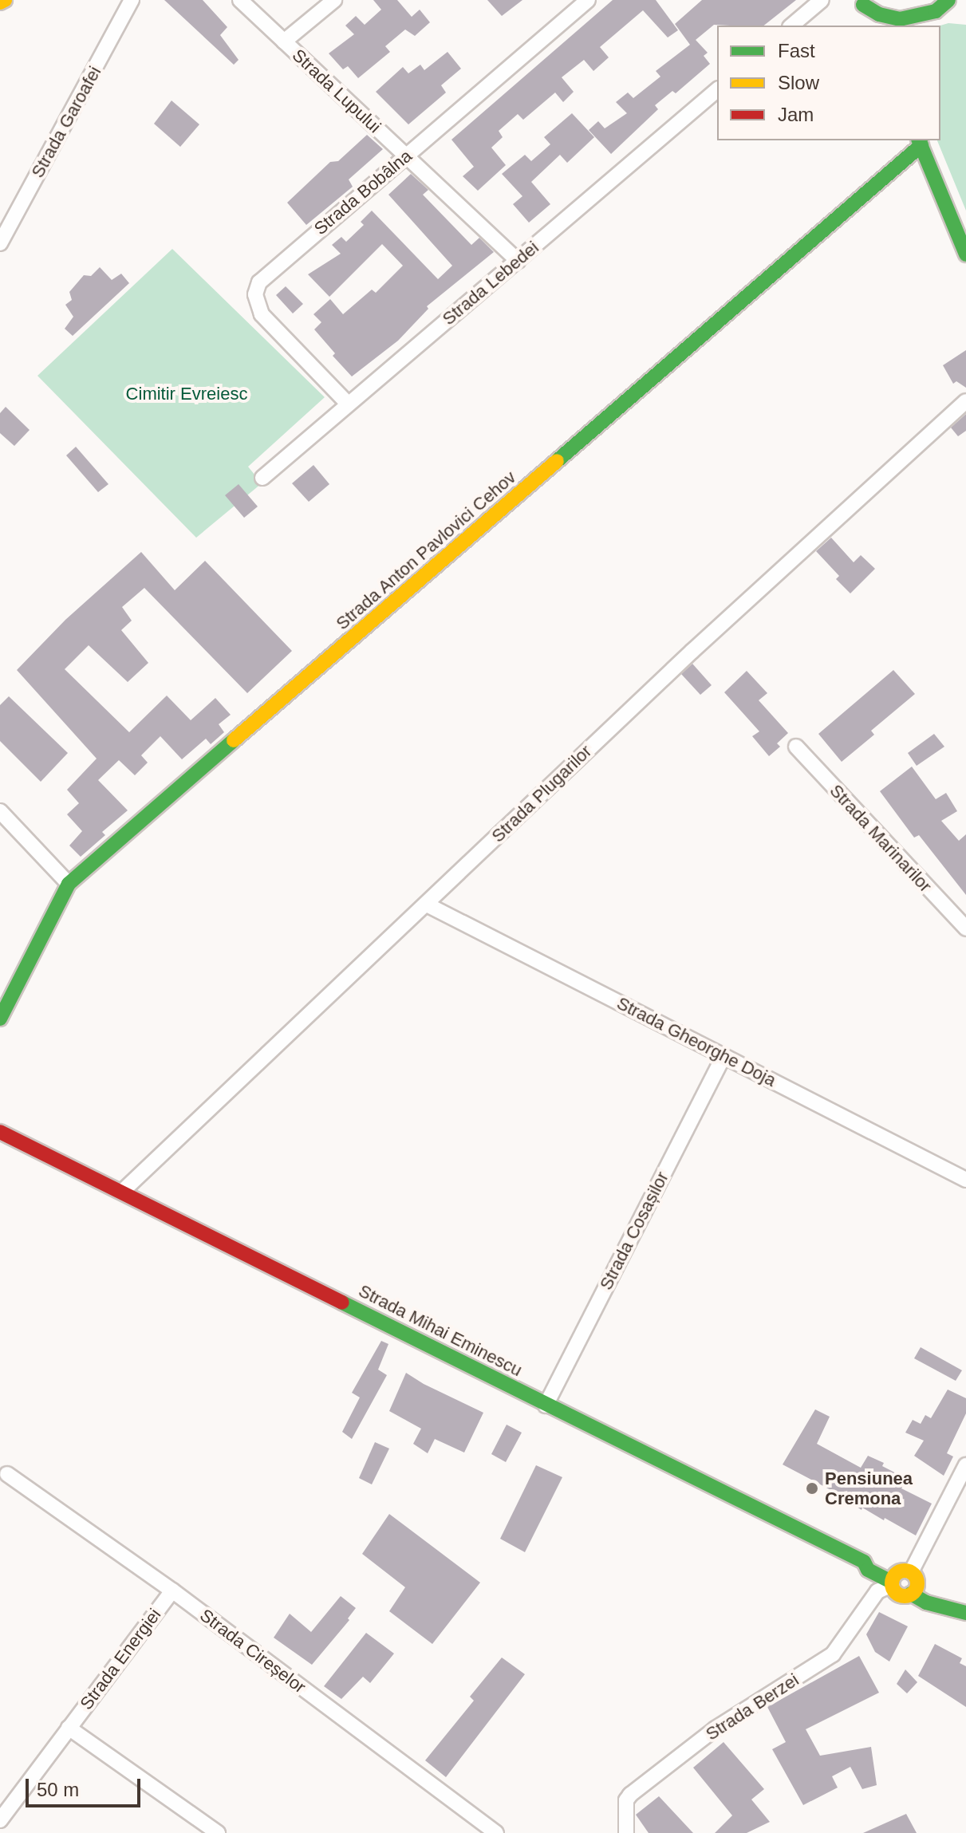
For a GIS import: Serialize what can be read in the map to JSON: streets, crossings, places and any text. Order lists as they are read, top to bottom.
{
  "streets": {
    "street": [
      "Strada Lupului",
      "Strada Garoafei",
      "Strada Bobâlna",
      "Strada Lebedei",
      "Strada Anton Pavlovici Cehov",
      "Strada Plugarilor",
      "Strada Marinarilor",
      "Strada Gheorghe Doja",
      "Strada Cosașilor",
      "Strada Mihai Eminescu",
      "Strada Cireșelor",
      "Strada Energiei",
      "Strada Berzei"
    ]
  },
  "crossings": [
    ["Strada Lupului", "Strada Bobâlna"],
    ["Strada Lupului", "Strada Lebedei"],
    ["Strada Bobâlna", "Strada Lebedei"],
    ["Strada Plugarilor", "Strada Gheorghe Doja"],
    ["Strada Plugarilor", "Strada Mihai Eminescu"],
    ["Strada Gheorghe Doja", "Strada Cosașilor"],
    ["Strada Cosașilor", "Strada Mihai Eminescu"],
    ["Strada Mihai Eminescu", "Strada Berzei"],
    ["Strada Cireșelor", "Strada Energiei"]
  ],
  "parks": ["Cimitir Evreiesc"],
  "places": ["Pensiunea Cremona"],
  "legend": ["Fast", "Slow", "Jam"],
  "scale_bar": "50 m"
}
